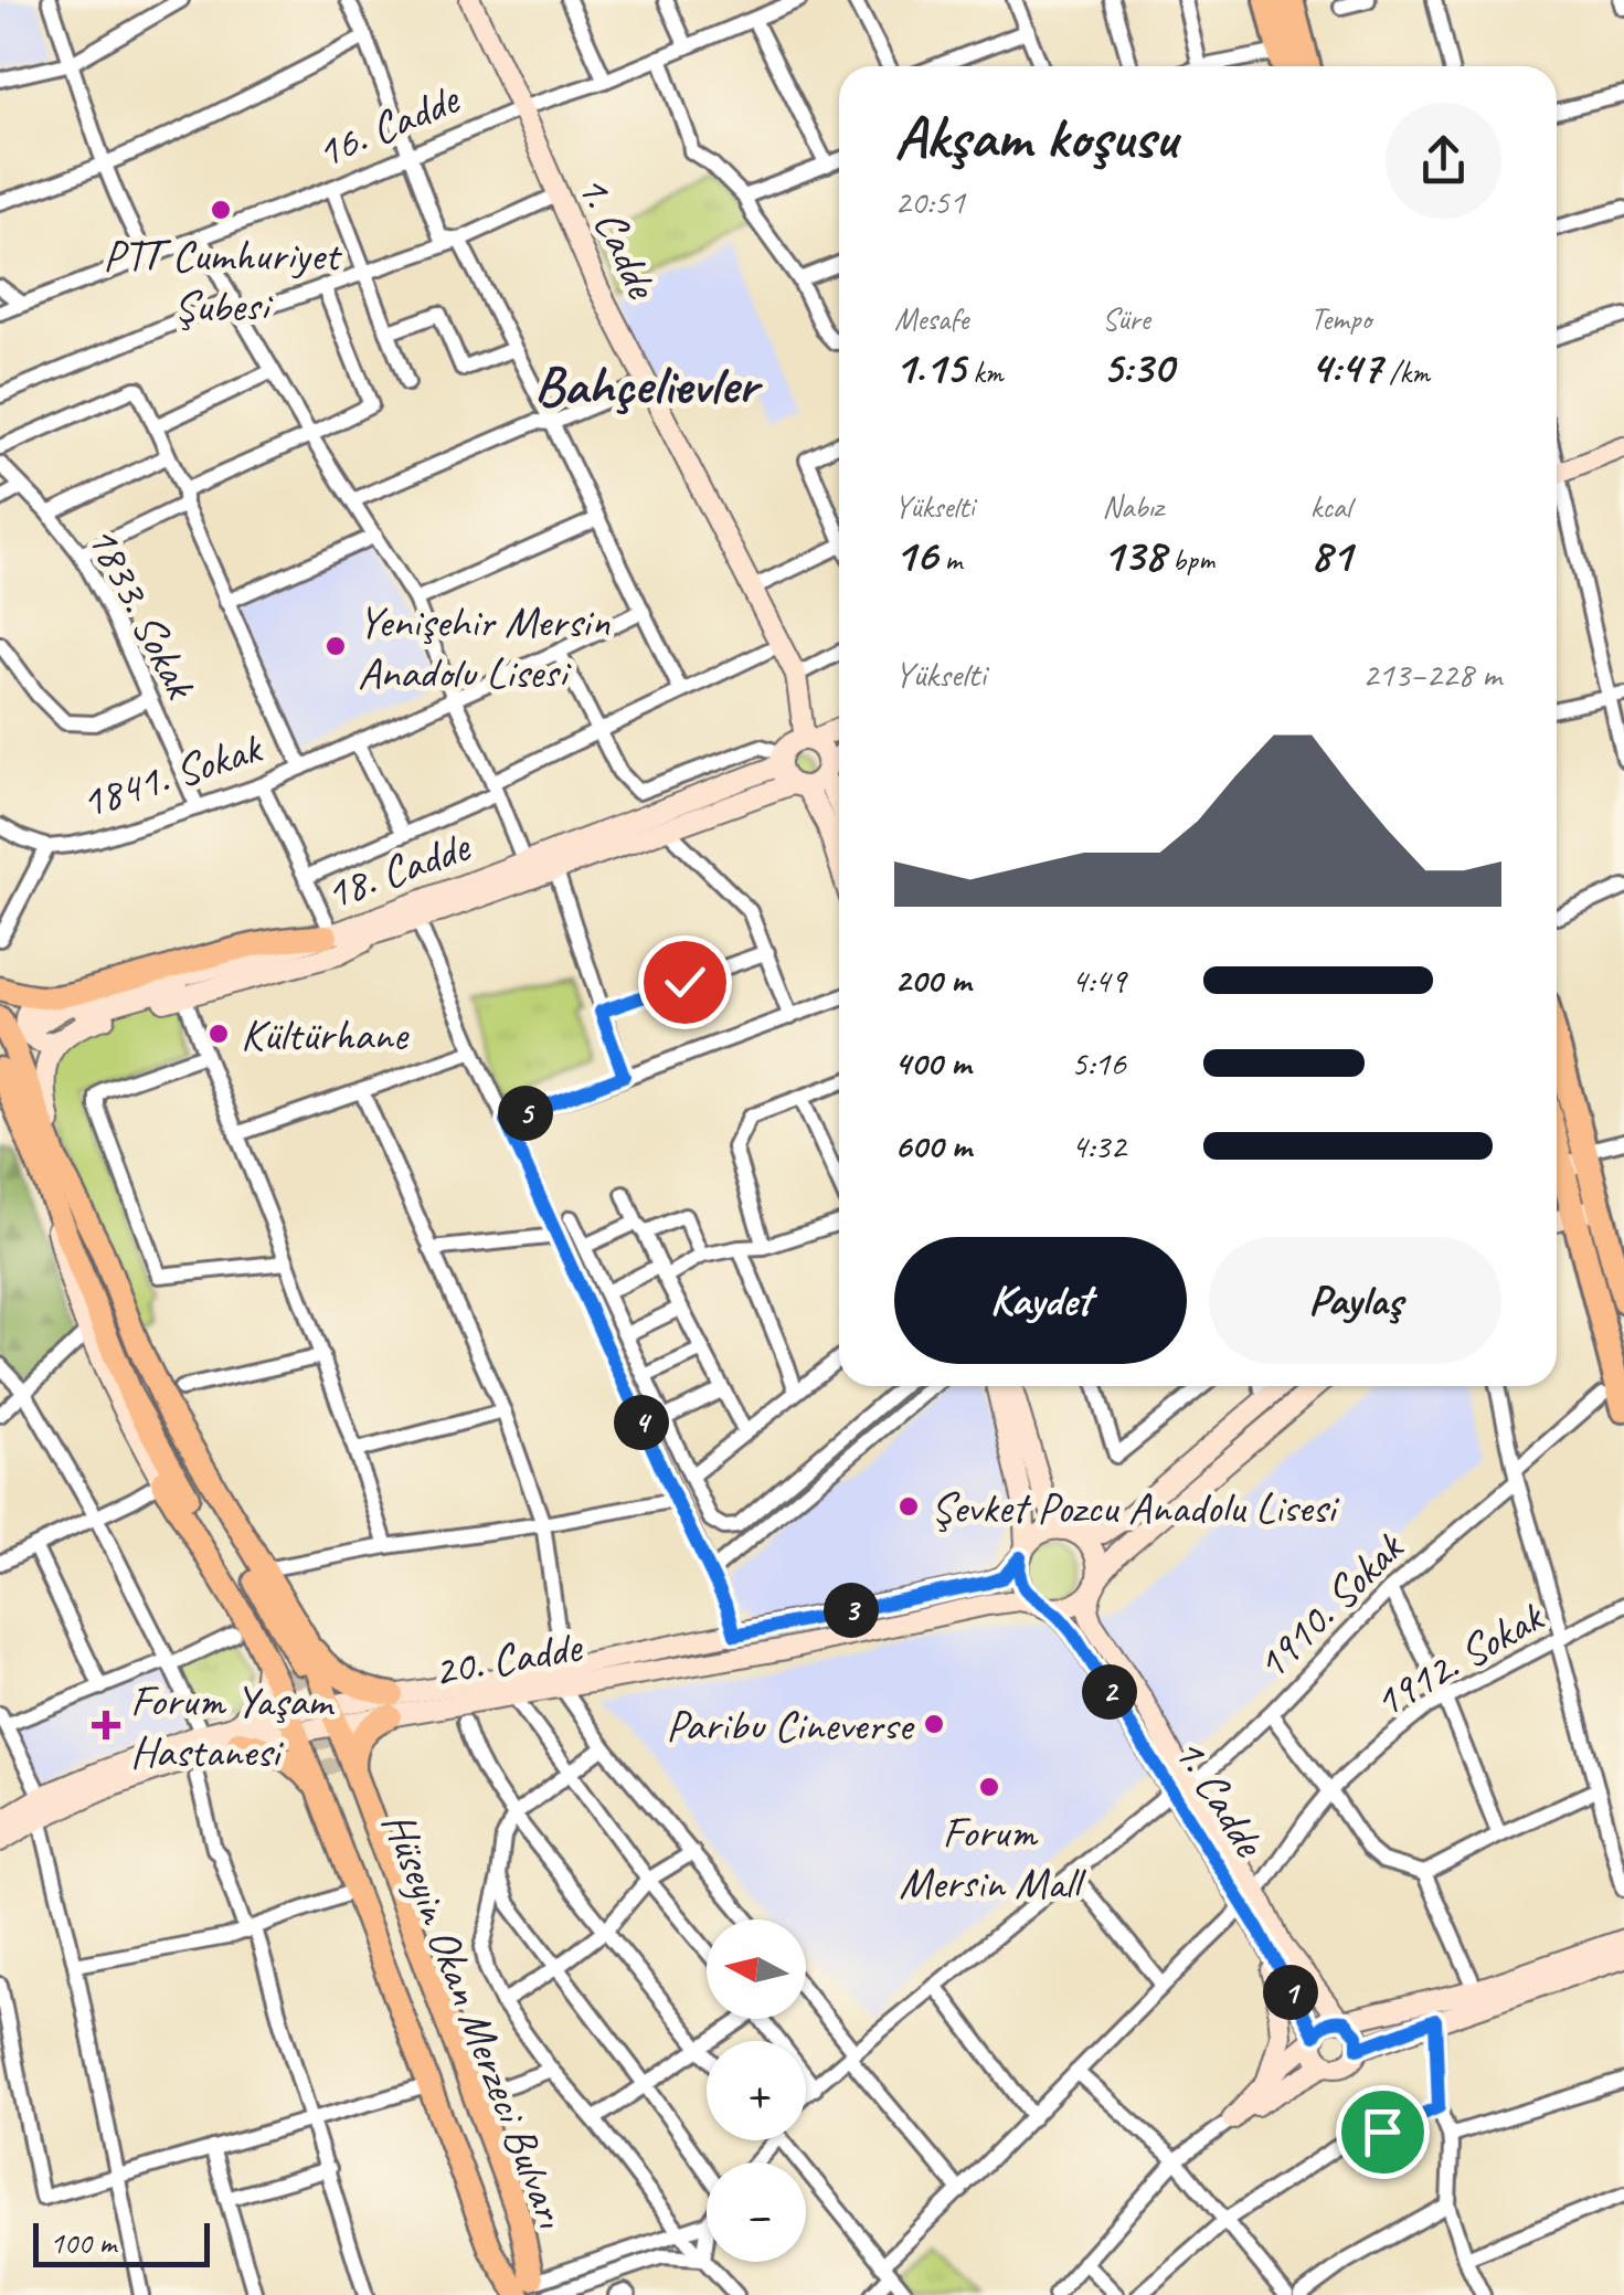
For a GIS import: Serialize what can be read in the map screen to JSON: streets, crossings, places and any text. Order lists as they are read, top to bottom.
{
  "streets": {
    "main road": ["Hüseyin Okan Merzeci Bulvarı"],
    "street": [
      "16. Cadde",
      "1. Cadde",
      "1833. Sokak",
      "1841. Sokak",
      "18. Cadde",
      "1910. Sokak",
      "20. Cadde",
      "1912. Sokak"
    ]
  },
  "crossings": [
    ["16. Cadde", "1. Cadde"],
    ["1. Cadde", "18. Cadde"],
    ["1. Cadde", "1910. Sokak"],
    ["1. Cadde", "20. Cadde"],
    ["1. Cadde", "1912. Sokak"],
    ["1833. Sokak", "1841. Sokak"]
  ],
  "districts": ["Bahçelievler"],
  "places": {
    "other": [
      "PTT Cumhuriyet Şubesi",
      "Yenişehir Mersin Anadolu Lisesi",
      "Kültürhane",
      "Şevket Pozcu Anadolu Lisesi",
      "Paribu Cineverse",
      "Forum Mersin Mall"
    ],
    "health": ["Forum Yaşam Hastanesi"]
  },
  "scale_bar": "100 m",
  "north": "left",
  "page": {
    "heading": ["Akşam koşusu", "20:51"],
    "stats": [
      ["Mesafe", "1.15 km"],
      ["Süre", "5:30"],
      ["Tempo", "4:47 /km"],
      ["Yükselti", "16 m"],
      ["Nabız", "138 bpm"],
      ["kcal", "81"]
    ],
    "chart": ["Yükselti", "213–228 m"],
    "list": [
      {
        "name": "200 m",
        "note": "4:49"
      },
      {
        "name": "400 m",
        "note": "5:16"
      },
      {
        "name": "600 m",
        "note": "4:32"
      }
    ],
    "pins": [
      "5",
      "4",
      "3",
      "2",
      "1"
    ],
    "buttons": ["Kaydet", "Paylaş"],
    "map_buttons": ["+", "−"],
    "scale": "100 m"
  }
}
